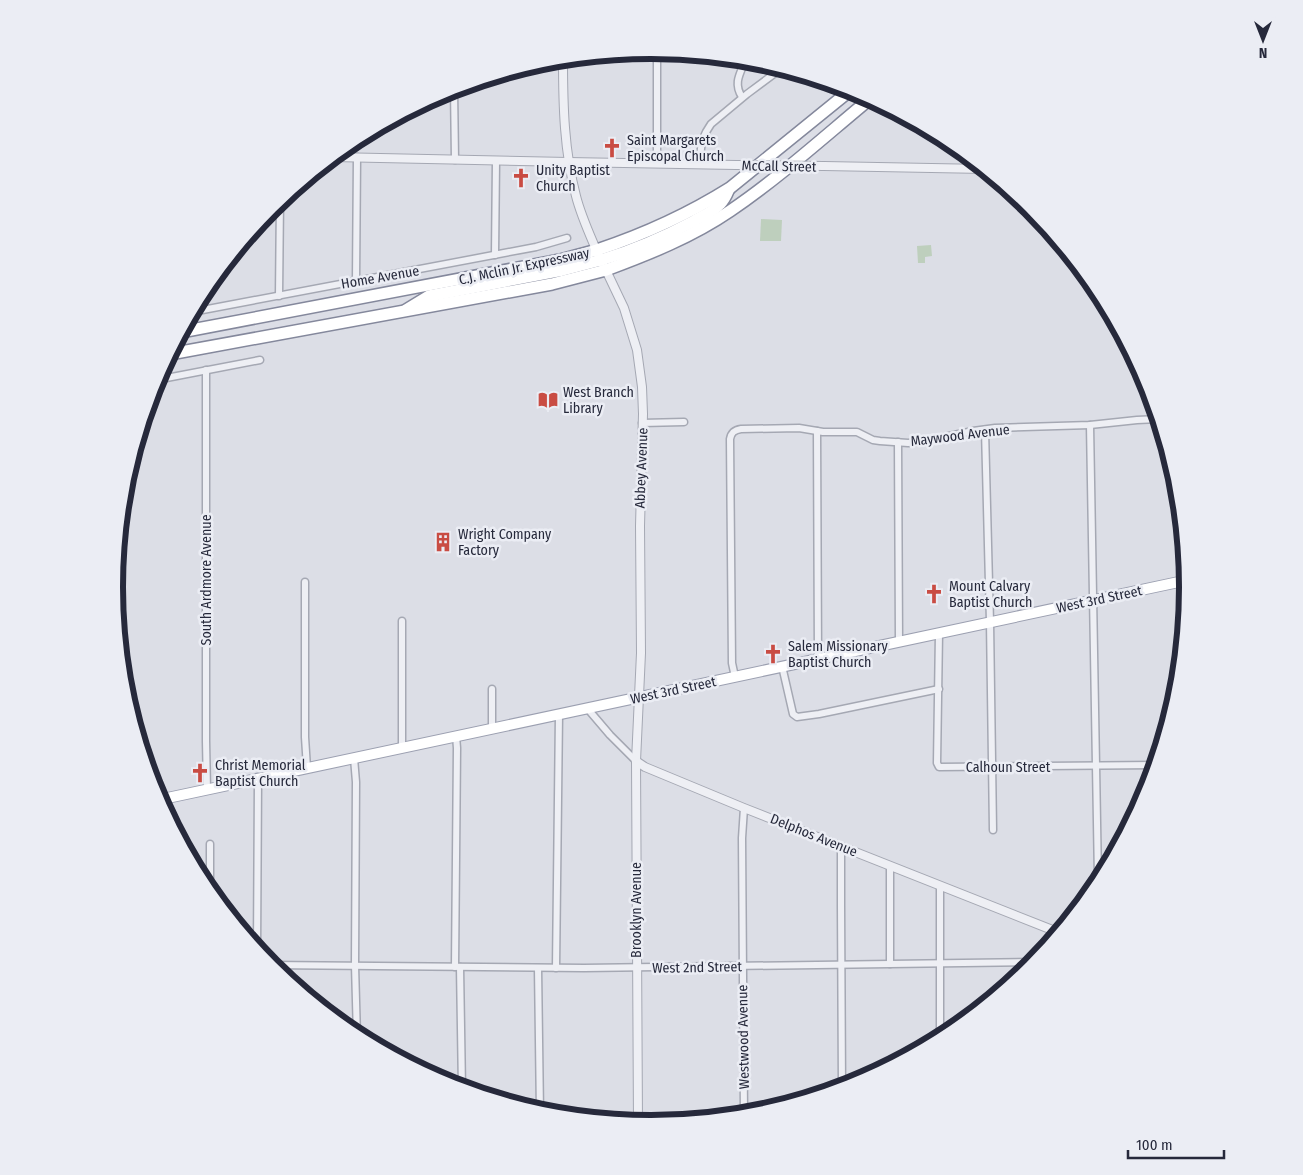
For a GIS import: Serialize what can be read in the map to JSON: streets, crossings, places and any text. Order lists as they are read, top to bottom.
{
  "streets": {
    "highway": ["C.J. Mclin Jr. Expressway"],
    "main road": ["West 3rd Street"],
    "street": [
      "McCall Street",
      "Home Avenue",
      "Maywood Avenue",
      "Abbey Avenue",
      "South Ardmore Avenue",
      "Calhoun Street",
      "Delphos Avenue",
      "Brooklyn Avenue",
      "West 2nd Street",
      "Westwood Avenue"
    ]
  },
  "crossings": [
    ["McCall Street", "Abbey Avenue"],
    ["C.J. Mclin Jr. Expressway", "Abbey Avenue"],
    ["Maywood Avenue", "West 3rd Street"],
    ["Abbey Avenue", "West 3rd Street"],
    ["Abbey Avenue", "Brooklyn Avenue"],
    ["South Ardmore Avenue", "West 3rd Street"],
    ["West 3rd Street", "Delphos Avenue"],
    ["West 3rd Street", "Brooklyn Avenue"],
    ["Delphos Avenue", "Brooklyn Avenue"],
    ["Delphos Avenue", "Westwood Avenue"],
    ["Brooklyn Avenue", "West 2nd Street"],
    ["West 2nd Street", "Westwood Avenue"]
  ],
  "places": {
    "church": [
      "Saint Margarets Episcopal Church",
      "Unity Baptist Church",
      "Mount Calvary Baptist Church",
      "Salem Missionary Baptist Church",
      "Christ Memorial Baptist Church"
    ],
    "library": ["West Branch Library"],
    "building": ["Wright Company Factory"]
  },
  "scale_bar": "100 m",
  "north": "bottom"
}
